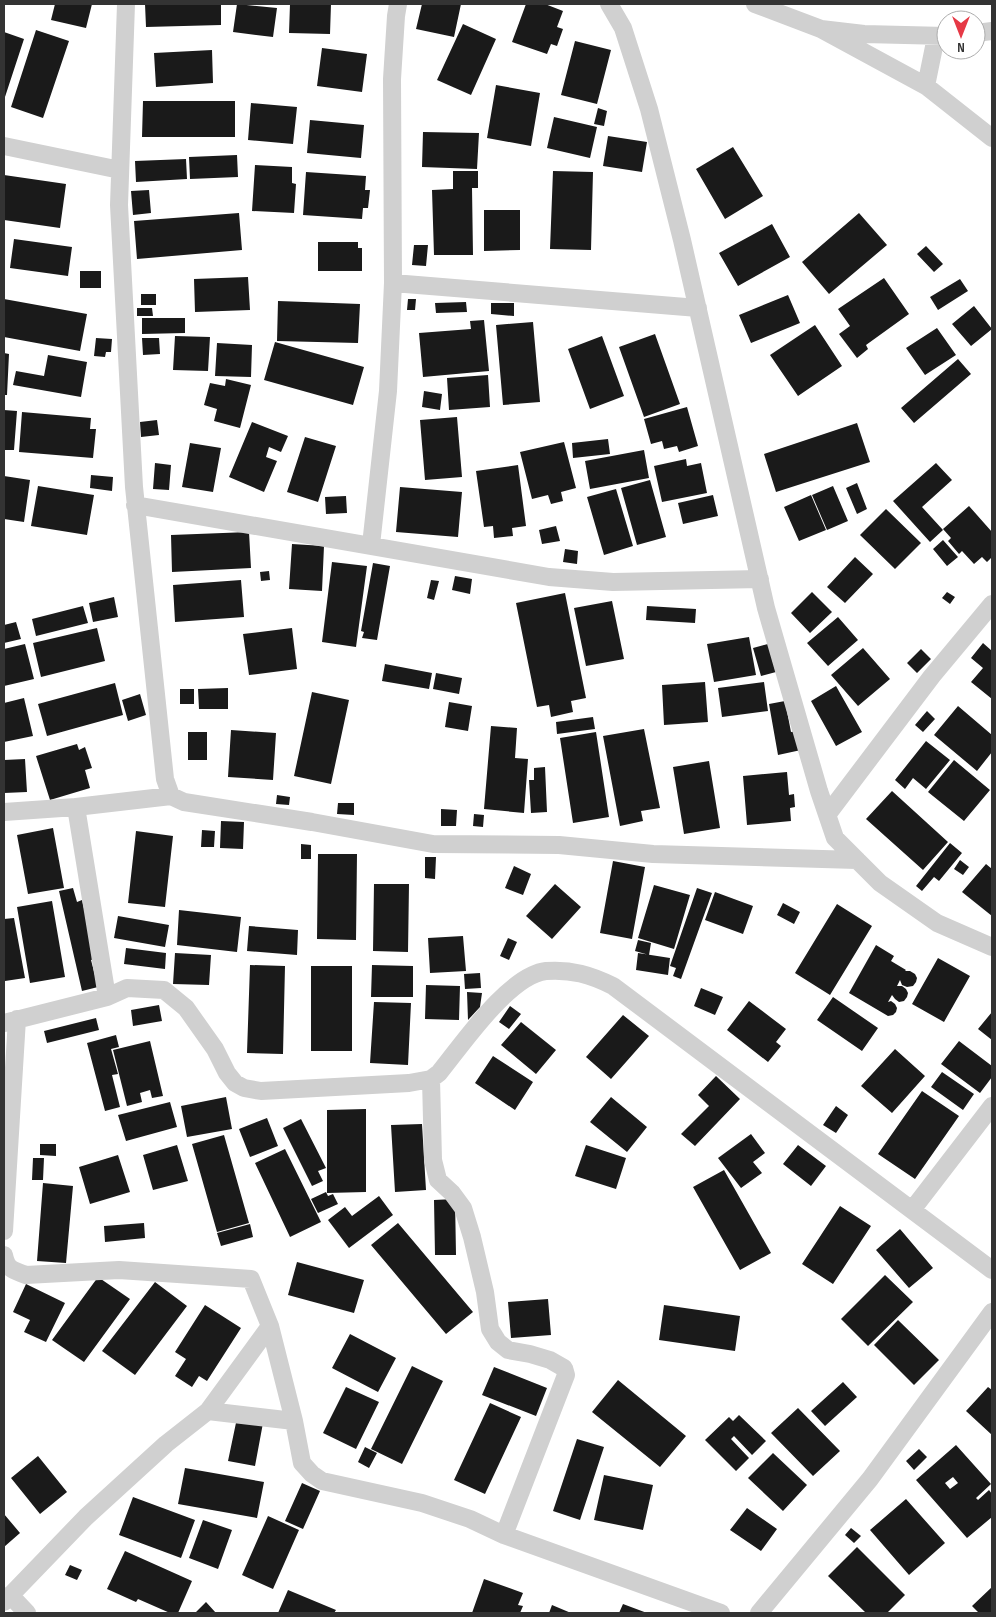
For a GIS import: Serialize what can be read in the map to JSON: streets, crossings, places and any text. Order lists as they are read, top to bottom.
{
  "north": "bottom"
}
